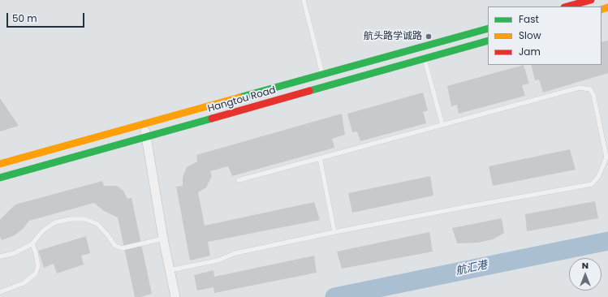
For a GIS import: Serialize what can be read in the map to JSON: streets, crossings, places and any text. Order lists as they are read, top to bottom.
{
  "streets": {
    "main road": ["Hangtou Road"]
  },
  "water": ["航汇港"],
  "places": ["航头路学诚路"],
  "legend": ["Fast", "Slow", "Jam"],
  "scale_bar": "50 m",
  "north": "top"
}
